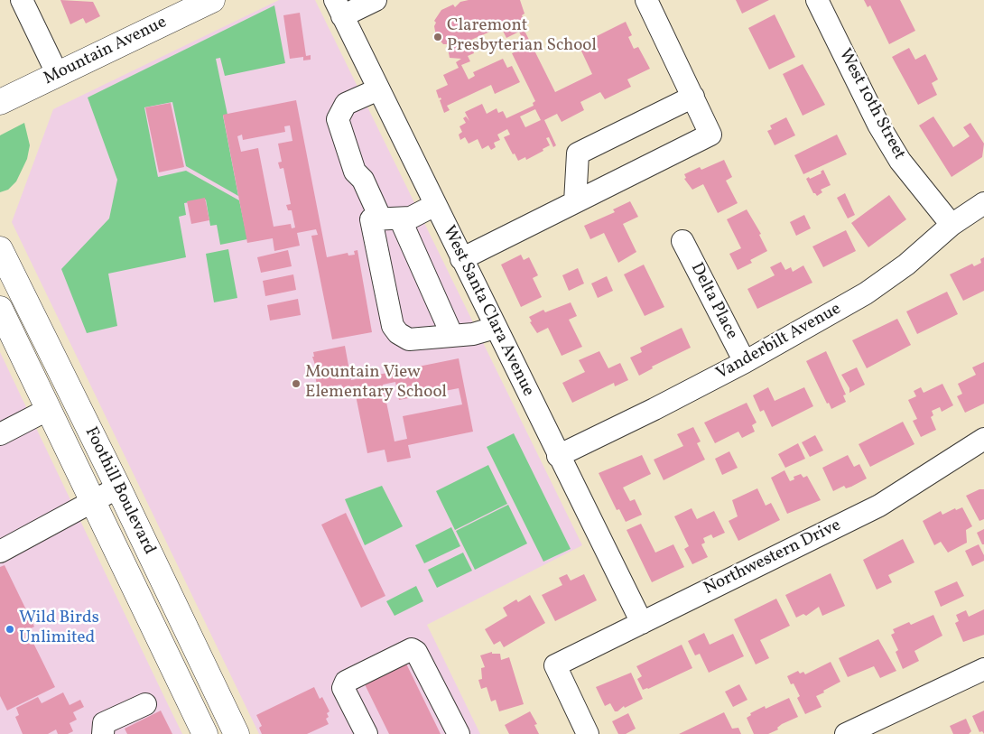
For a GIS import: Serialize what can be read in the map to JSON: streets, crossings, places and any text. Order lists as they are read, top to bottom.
{
  "streets": {
    "main road": ["Mountain Avenue", "Foothill Boulevard"],
    "street": [
      "West 10th Street",
      "Delta Place",
      "West Santa Clara Avenue",
      "Vanderbilt Avenue",
      "Northwestern Drive"
    ]
  },
  "crossings": [
    ["West 10th Street", "Vanderbilt Avenue"],
    ["Delta Place", "Vanderbilt Avenue"],
    ["West Santa Clara Avenue", "Vanderbilt Avenue"],
    ["West Santa Clara Avenue", "Northwestern Drive"]
  ],
  "places": ["Claremont Presbyterian School", "Mountain View Elementary School", "Wild Birds Unlimited"]
}
